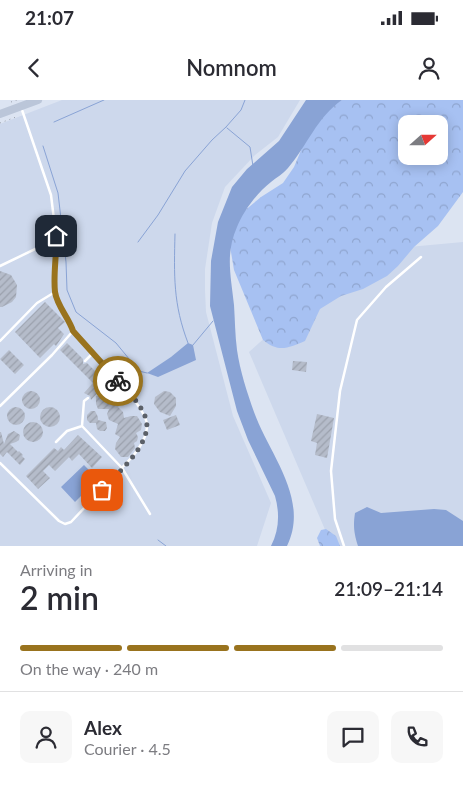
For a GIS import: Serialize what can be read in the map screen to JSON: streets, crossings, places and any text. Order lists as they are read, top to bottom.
{
  "north": "right",
  "page": {
    "status": "21:07",
    "header": "Nomnom",
    "heading": ["2 min", "Arriving in", "21:09–21:14"],
    "panel": ["Alex", "Courier · 4.5"],
    "bar": "On the way · 240 m"
  }
}
